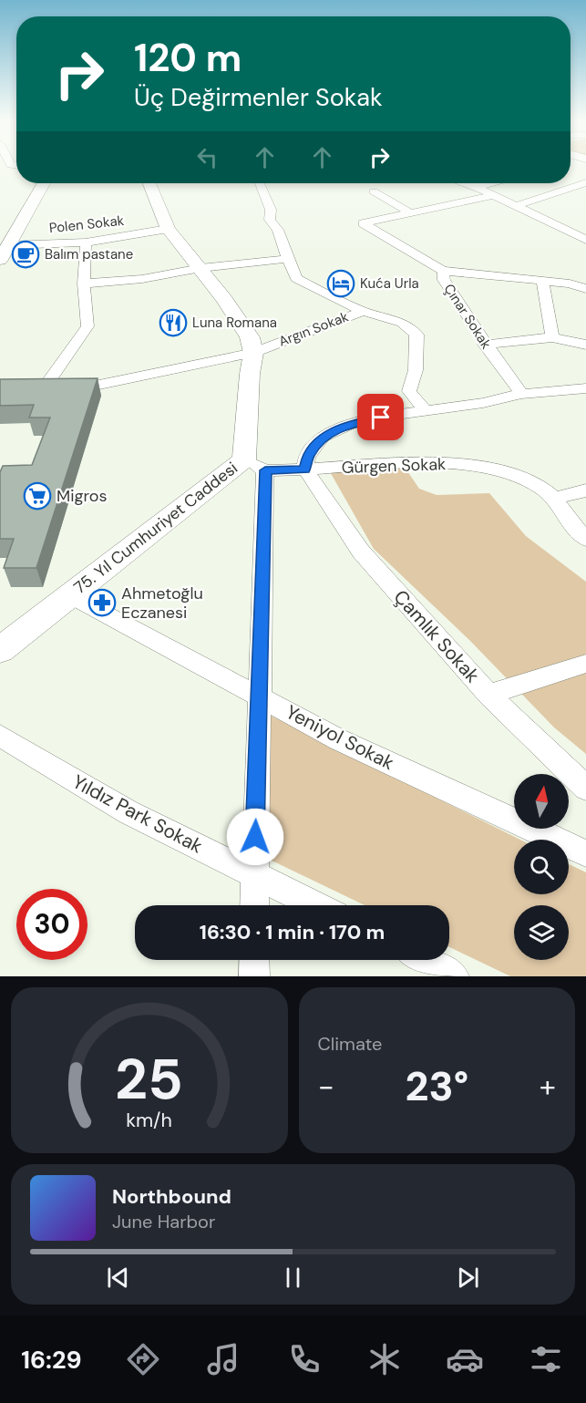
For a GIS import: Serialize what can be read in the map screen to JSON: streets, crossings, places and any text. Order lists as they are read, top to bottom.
{
  "streets": {
    "street": [
      "Polen Sokak",
      "Çınar Sokak",
      "Argın Sokak",
      "Gürgen Sokak",
      "75. Yıl Cumhuriyet Caddesi",
      "Çamlık Sokak",
      "Yeniyol Sokak",
      "Yıldız Park Sokak"
    ]
  },
  "crossings": [
    ["Argın Sokak", "75. Yıl Cumhuriyet Caddesi"],
    ["Gürgen Sokak", "Çamlık Sokak"],
    ["75. Yıl Cumhuriyet Caddesi", "Yeniyol Sokak"]
  ],
  "places": {
    "cafe": ["Balım pastane"],
    "hotel": ["Kuća Urla"],
    "restaurant": ["Luna Romana"],
    "supermarket": ["Migros"],
    "pharmacy": ["Ahmetoğlu Eczanesi"]
  },
  "north": "top",
  "page": {
    "turn": ["120 m", "Üç Değirmenler Sokak"],
    "limit": "30",
    "trip": "16:30 · 1 min · 170 m",
    "tile": "Climate",
    "heat": ["−", "23°", "+"],
    "song": ["Northbound", "June Harbor"],
    "tabs": "16:29",
    "gauge": ["25", "km/h"]
  }
}
